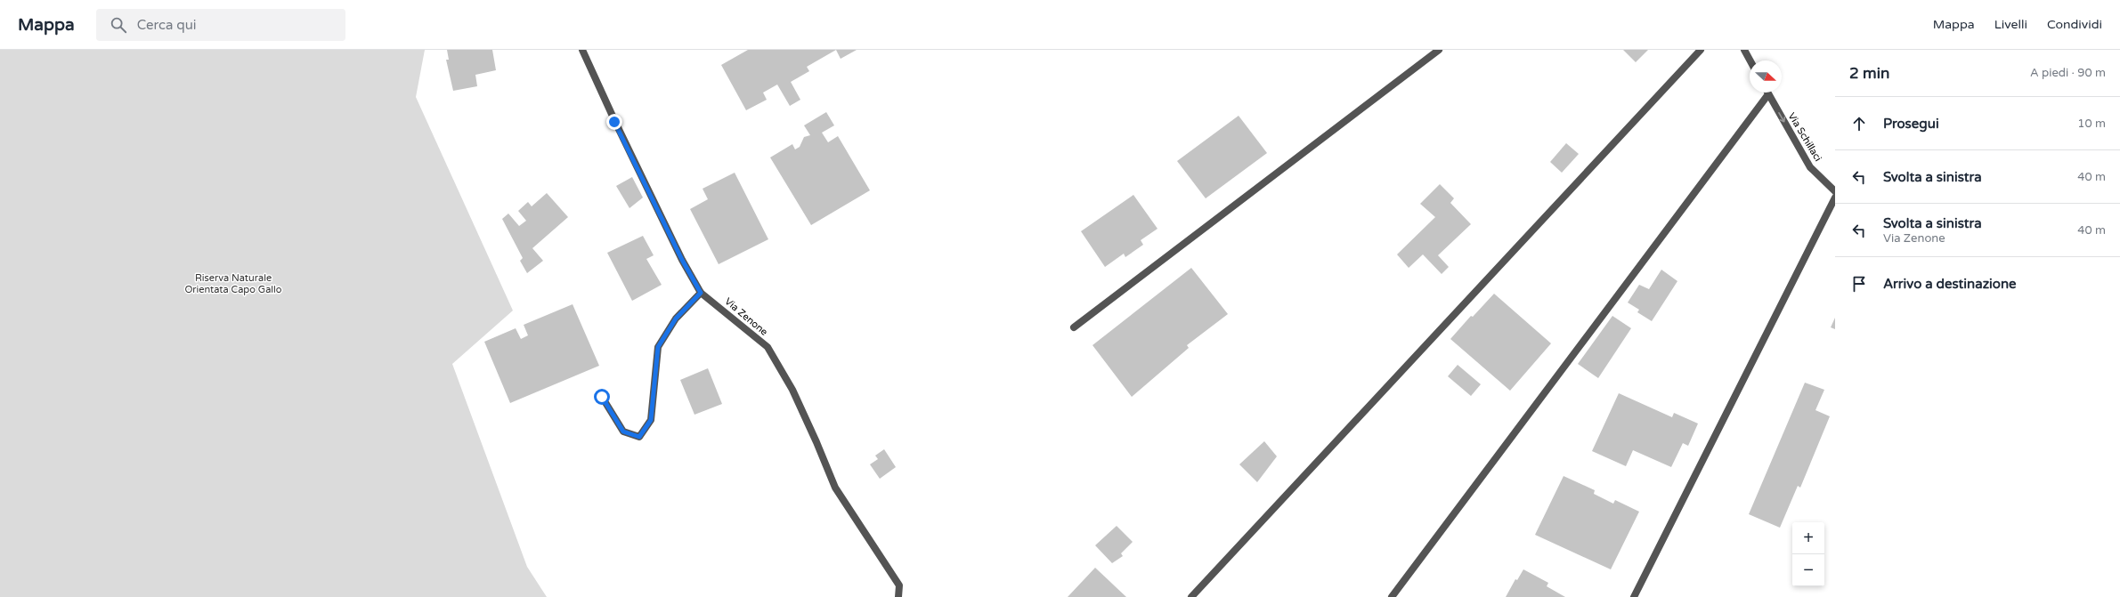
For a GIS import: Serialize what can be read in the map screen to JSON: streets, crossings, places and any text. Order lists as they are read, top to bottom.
{
  "streets": {
    "street": ["Via Schillaci", "Via Zenone"]
  },
  "one_way": ["Via Schillaci"],
  "parks": ["Riserva Naturale Orientata Capo Gallo"],
  "north": "right",
  "page": {
    "header": "Mappa",
    "search": "Cerca qui",
    "nav": ["Mappa", "Livelli", "Condividi"],
    "heading": ["2 min", "A piedi · 90 m"],
    "list": [
      ["Prosegui", "10 m"],
      ["Svolta a sinistra", "40 m"],
      ["Svolta a sinistra", "Via Zenone", "40 m"],
      "Arrivo a destinazione"
    ],
    "map_buttons": ["+", "−"]
  }
}
